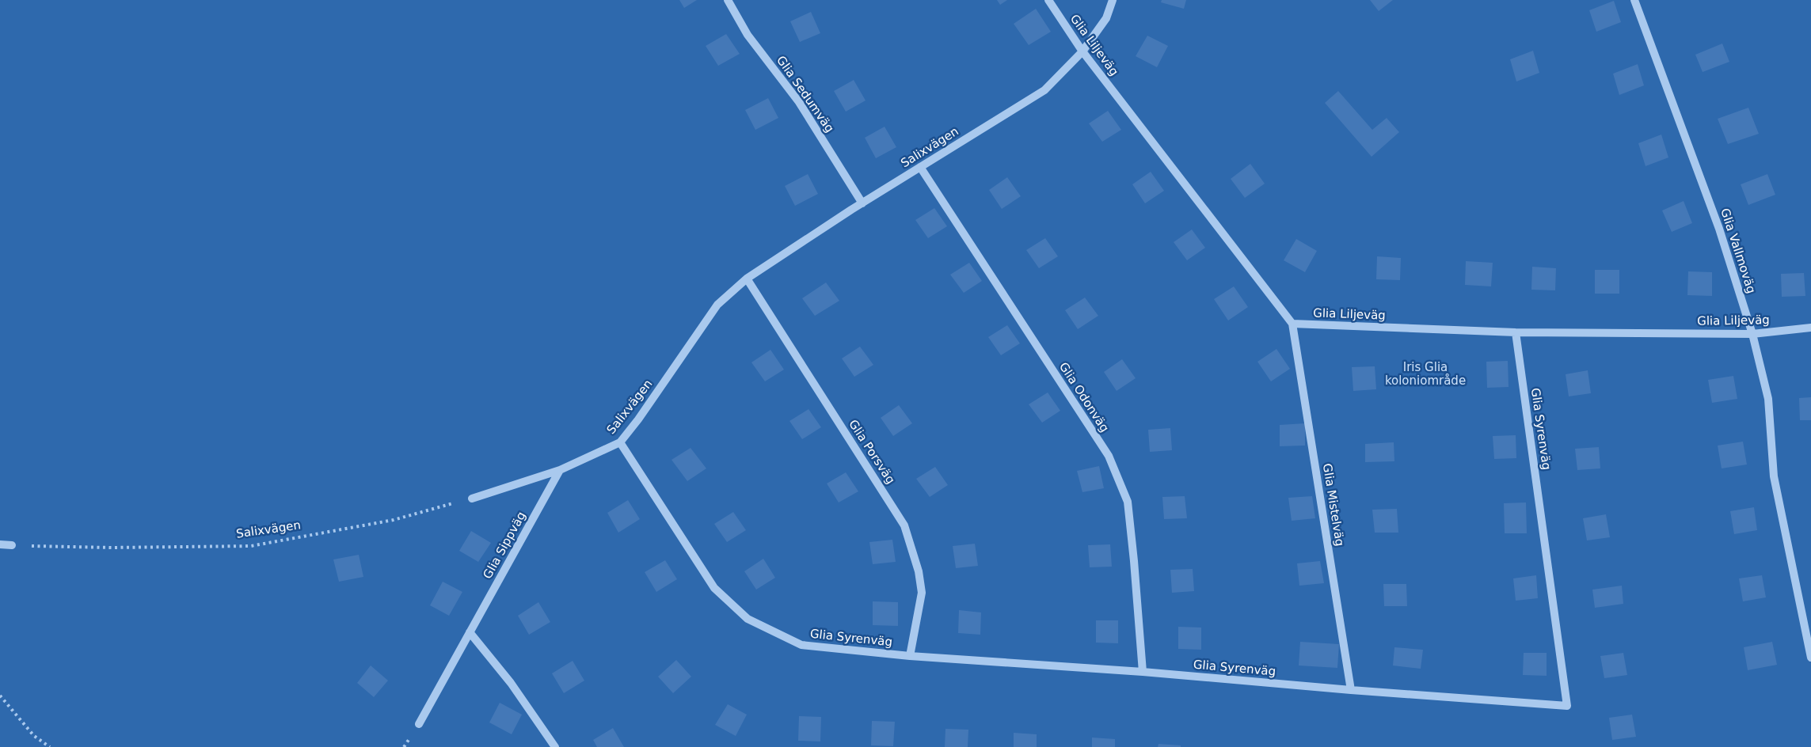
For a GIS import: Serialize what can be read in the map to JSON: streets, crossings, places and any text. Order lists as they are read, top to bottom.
{
  "streets": {
    "street": [
      "Glia Liljeväg",
      "Glia Sedumväg",
      "Salixvägen",
      "Glia Vallmoväg",
      "Glia Odonväg",
      "Glia Syrenväg",
      "Glia Porsväg",
      "Glia Mistelväg",
      "Glia Sippväg"
    ]
  },
  "crossings": [
    ["Glia Liljeväg", "Salixvägen"],
    ["Glia Liljeväg", "Glia Vallmoväg"],
    ["Glia Liljeväg", "Glia Syrenväg"],
    ["Glia Liljeväg", "Glia Mistelväg"],
    ["Glia Sedumväg", "Salixvägen"],
    ["Salixvägen", "Glia Odonväg"],
    ["Salixvägen", "Glia Syrenväg"],
    ["Salixvägen", "Glia Porsväg"],
    ["Salixvägen", "Glia Sippväg"],
    ["Glia Odonväg", "Glia Syrenväg"],
    ["Glia Syrenväg", "Glia Porsväg"],
    ["Glia Syrenväg", "Glia Mistelväg"]
  ],
  "parks": ["Iris Glia koloniområde"]
}
